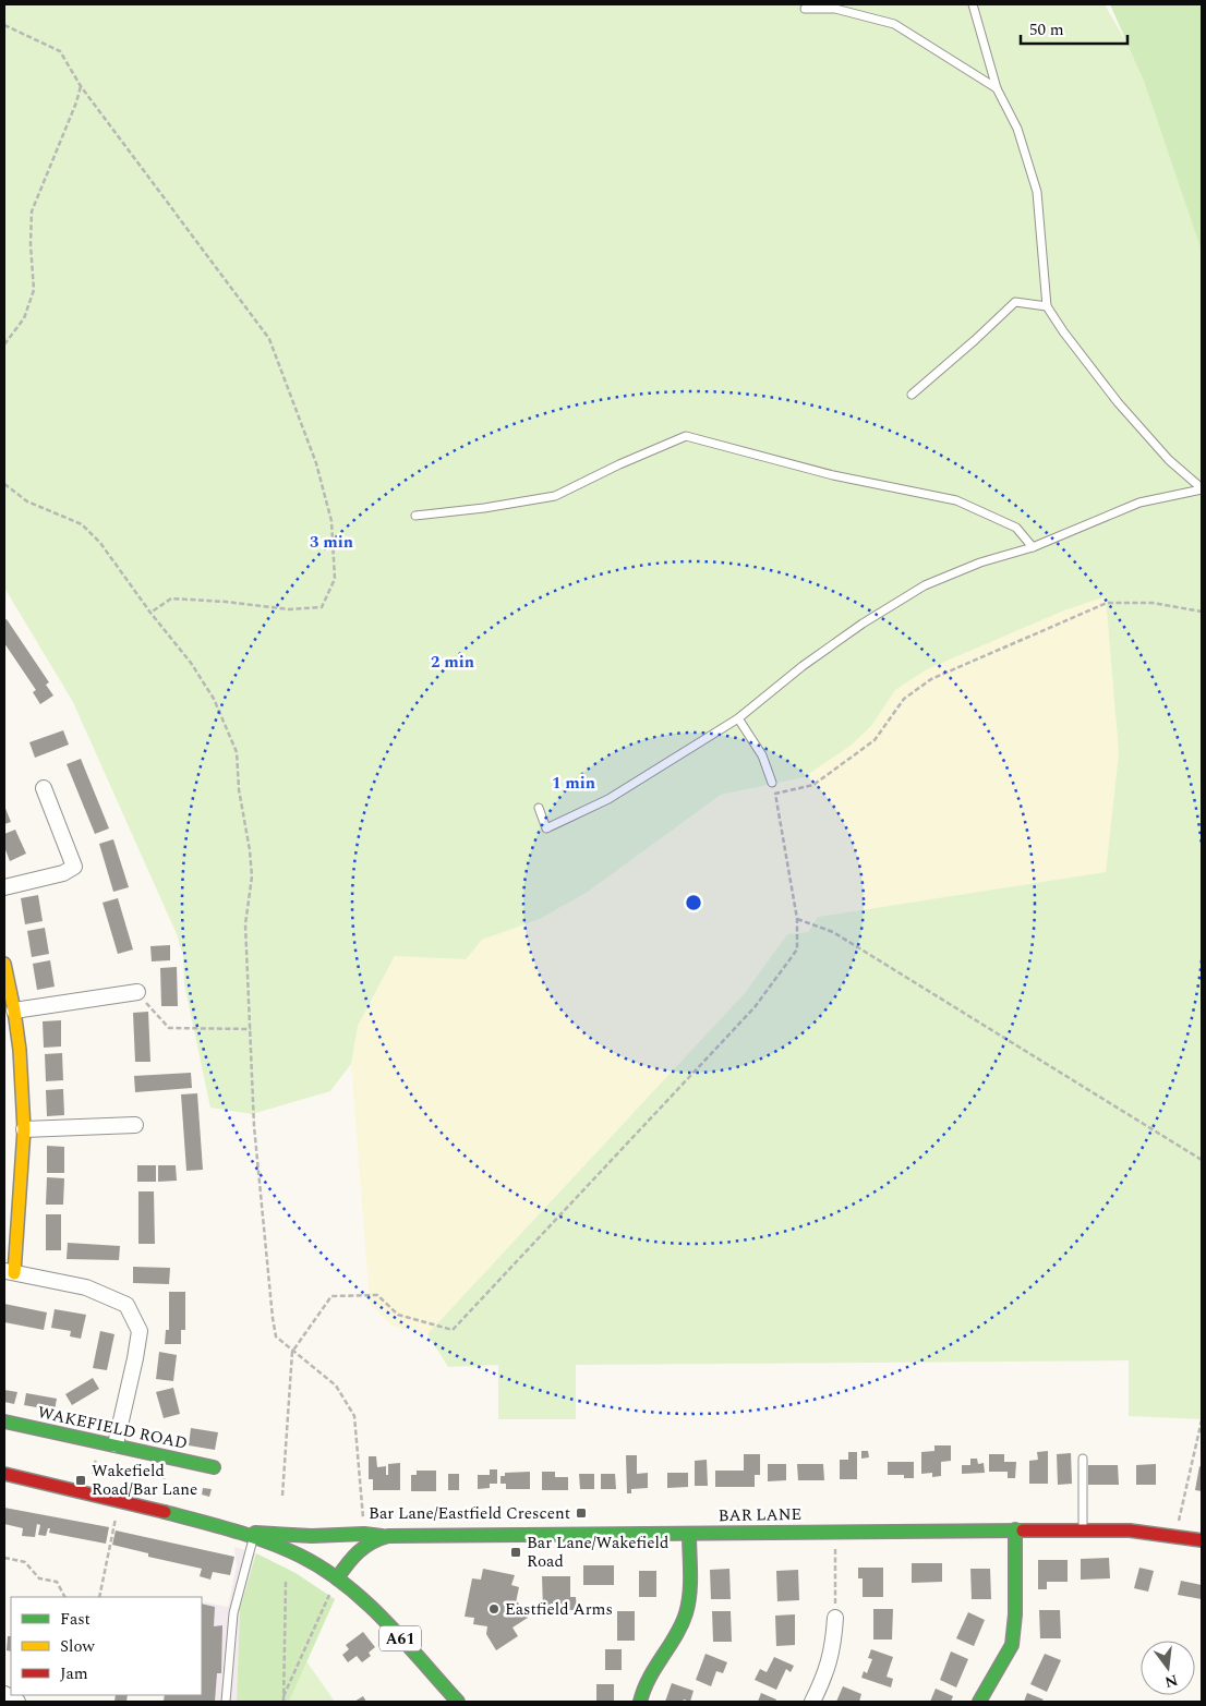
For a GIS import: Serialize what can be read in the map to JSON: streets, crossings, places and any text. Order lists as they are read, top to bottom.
{
  "streets": {
    "main road": ["WAKEFIELD ROAD", "BAR LANE", "A61"]
  },
  "crossings": [
    ["BAR LANE", "A61"]
  ],
  "places": {
    "transit": ["Wakefield Road/Bar Lane", "Bar Lane/Eastfield Crescent", "Bar Lane/Wakefield Road"],
    "other": ["Eastfield Arms"]
  },
  "legend": ["Fast", "Slow", "Jam"],
  "scale_bar": "50 m",
  "north": "bottom",
  "rings": ["3 min", "2 min", "1 min"]
}
